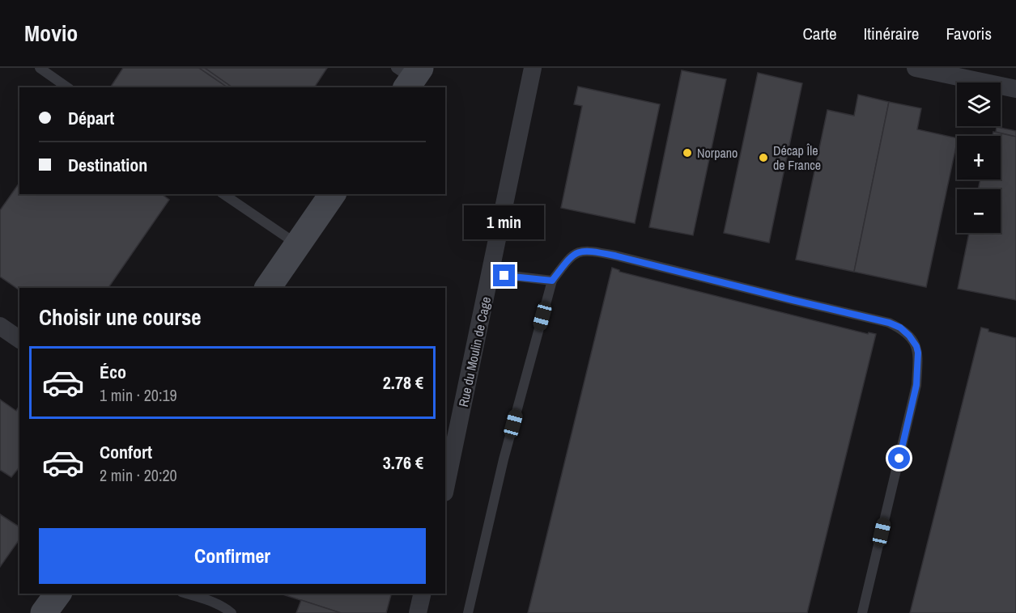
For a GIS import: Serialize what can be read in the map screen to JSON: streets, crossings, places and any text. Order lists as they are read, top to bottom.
{
  "streets": {
    "street": ["Rue du Moulin de Cage"]
  },
  "places": ["Norpano", "Décap Île de France"],
  "page": {
    "header": "Movio",
    "nav": ["Carte", "Itinéraire", "Favoris"],
    "map_buttons": ["+", "−"],
    "banner": ["Départ", "Destination"],
    "bubble": "1 min",
    "heading": "Choisir une course",
    "list": [
      {
        "name": "Éco",
        "note": "1 min · 20:19",
        "value": "2.78 €"
      },
      {
        "name": "Confort",
        "note": "2 min · 20:20",
        "value": "3.76 €"
      }
    ],
    "buttons": "Confirmer"
  }
}
